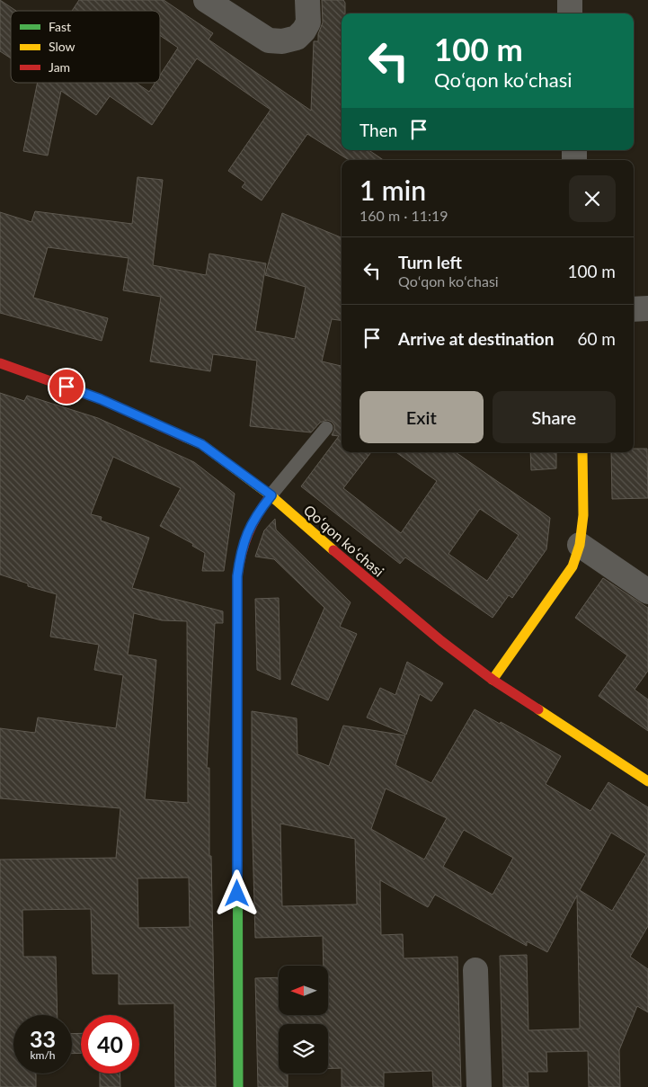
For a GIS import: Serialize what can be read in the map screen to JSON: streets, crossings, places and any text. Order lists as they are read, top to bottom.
{
  "streets": {
    "street": ["Qoʻqon koʻchasi"]
  },
  "legend": ["Fast", "Slow", "Jam"],
  "north": "left",
  "page": {
    "turn": ["100 m", "Qoʻqon koʻchasi"],
    "then": "Then",
    "heading": ["1 min", "160 m · 11:19"],
    "list": [
      {
        "name": "Turn left",
        "note": "Qoʻqon koʻchasi",
        "value": "100 m"
      },
      {
        "name": "Arrive at destination",
        "value": "60 m"
      }
    ],
    "buttons": ["Exit", "Share"],
    "speed": "33 km/h",
    "limit": "40"
  }
}
